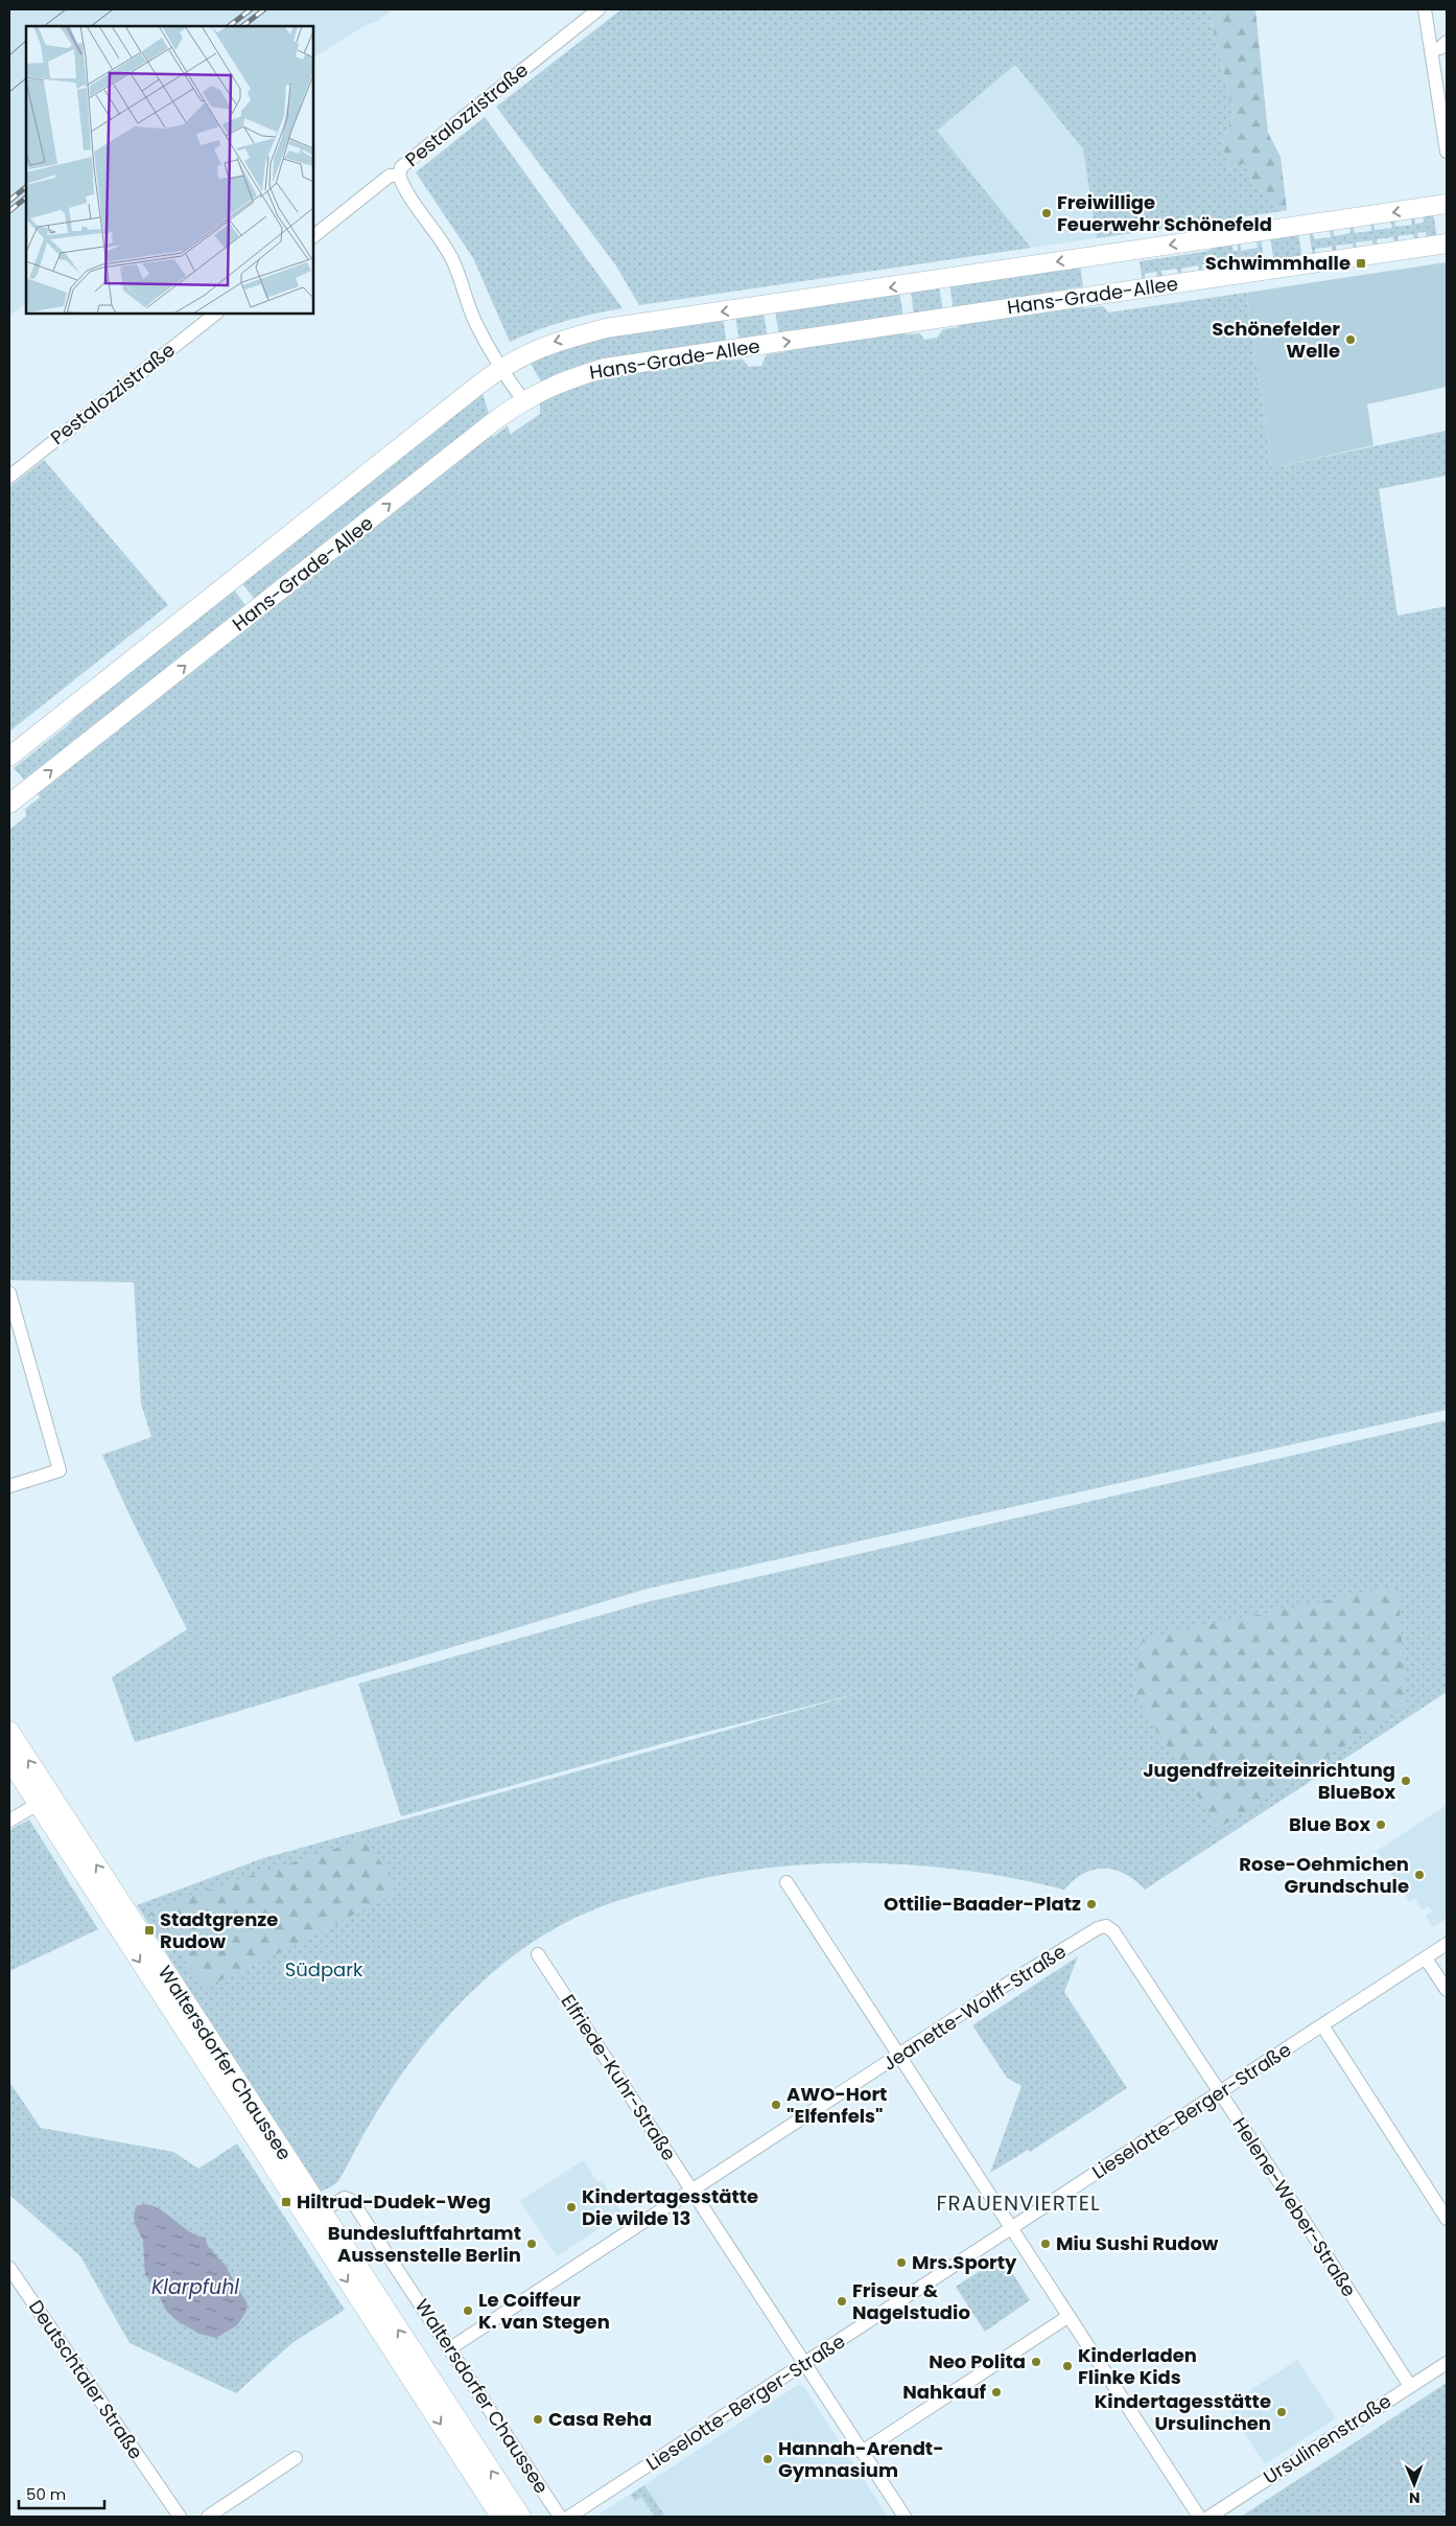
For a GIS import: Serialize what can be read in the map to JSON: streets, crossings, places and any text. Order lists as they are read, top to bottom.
{
  "streets": {
    "street": [
      "Pestalozzistraße",
      "Hans-Grade-Allee",
      "Jeanette-Wolff-Straße",
      "Waltersdorfer Chaussee",
      "Elfriede-Kuhr-Straße",
      "Lieselotte-Berger-Straße",
      "Helene-Weber-Straße",
      "Deutschtaler Straße",
      "Ursulinenstraße"
    ]
  },
  "crossings": [
    ["Jeanette-Wolff-Straße", "Waltersdorfer Chaussee"],
    ["Jeanette-Wolff-Straße", "Elfriede-Kuhr-Straße"],
    ["Jeanette-Wolff-Straße", "Helene-Weber-Straße"],
    ["Elfriede-Kuhr-Straße", "Lieselotte-Berger-Straße"],
    ["Lieselotte-Berger-Straße", "Helene-Weber-Straße"],
    ["Helene-Weber-Straße", "Ursulinenstraße"]
  ],
  "districts": ["FRAUENVIERTEL"],
  "water": ["Klarpfuhl"],
  "parks": ["Südpark"],
  "places": {
    "other": [
      "Freiwillige Feuerwehr Schönefeld",
      "Schönefelder Welle",
      "Jugendfreizeiteinrichtung BlueBox",
      "Blue Box",
      "Rose-Oehmichen Grundschule",
      "Ottilie-Baader-Platz",
      "AWO-Hort \"Elfenfels\"",
      "Kindertagesstätte Die wilde 13",
      "Bundesluftfahrtamt Aussenstelle Berlin",
      "Miu Sushi Rudow",
      "Mrs.Sporty",
      "Friseur & Nagelstudio",
      "Le Coiffeur K. van Stegen",
      "Neo Polita",
      "Kinderladen Flinke Kids",
      "Nahkauf",
      "Kindertagesstätte Ursulinchen",
      "Casa Reha",
      "Hannah-Arendt- Gymnasium"
    ],
    "transit": ["Schwimmhalle", "Stadtgrenze Rudow", "Hiltrud-Dudek-Weg"]
  },
  "scale_bar": "50 m",
  "north": "bottom"
}
